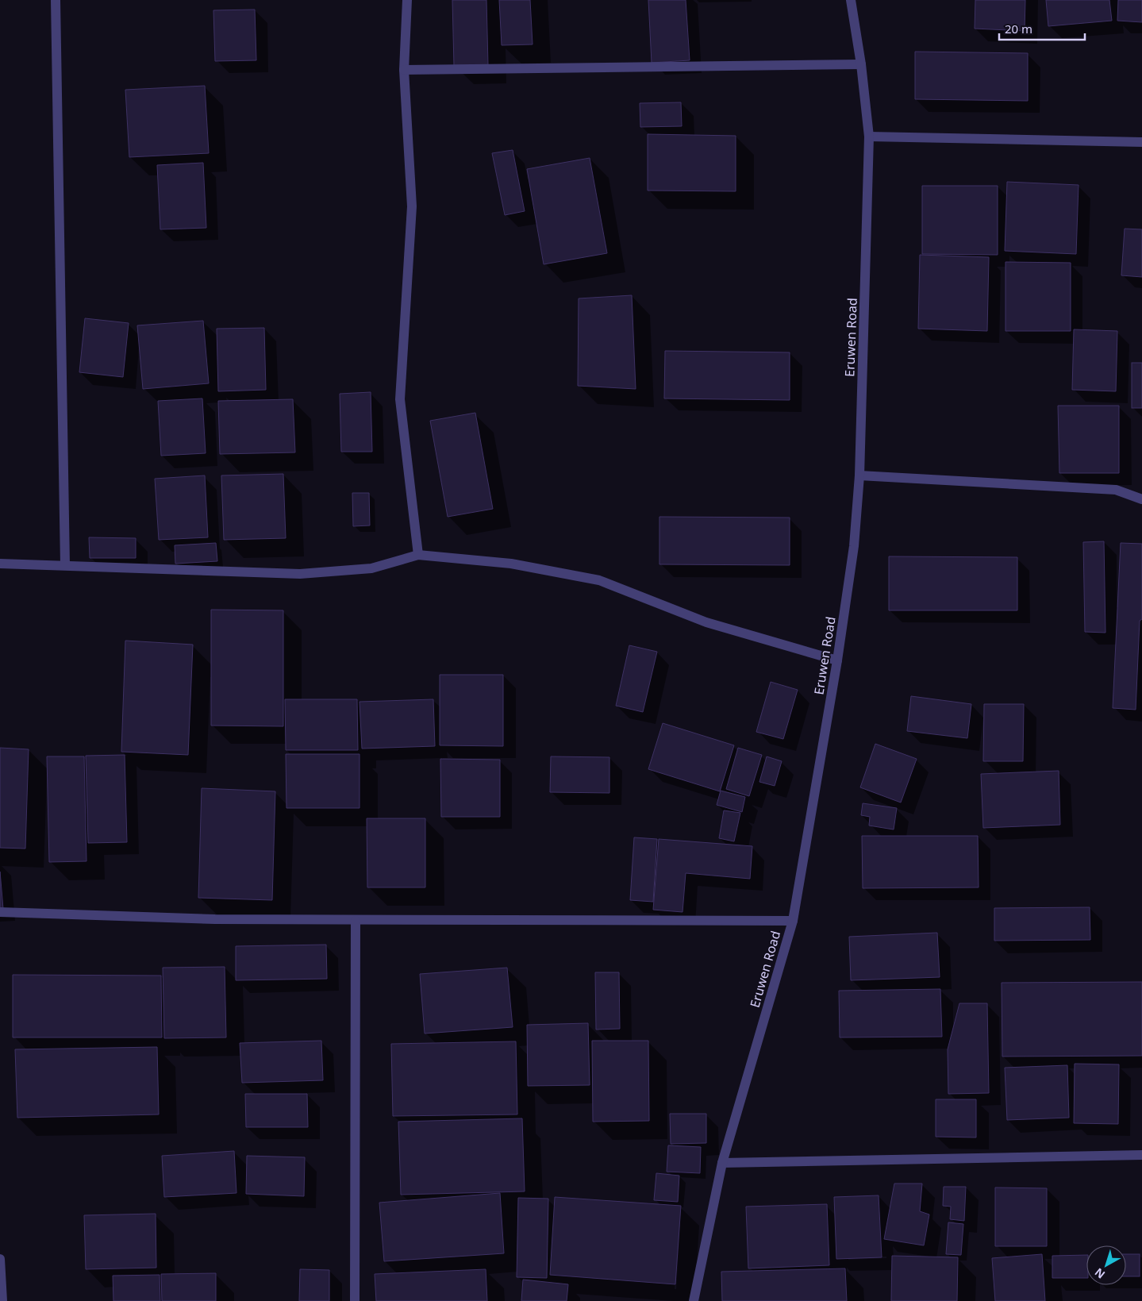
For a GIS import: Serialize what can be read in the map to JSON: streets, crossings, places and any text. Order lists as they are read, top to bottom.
{
  "streets": {
    "street": ["Eruwen Road"]
  },
  "scale_bar": "20 m",
  "north": "bottom left"
}
